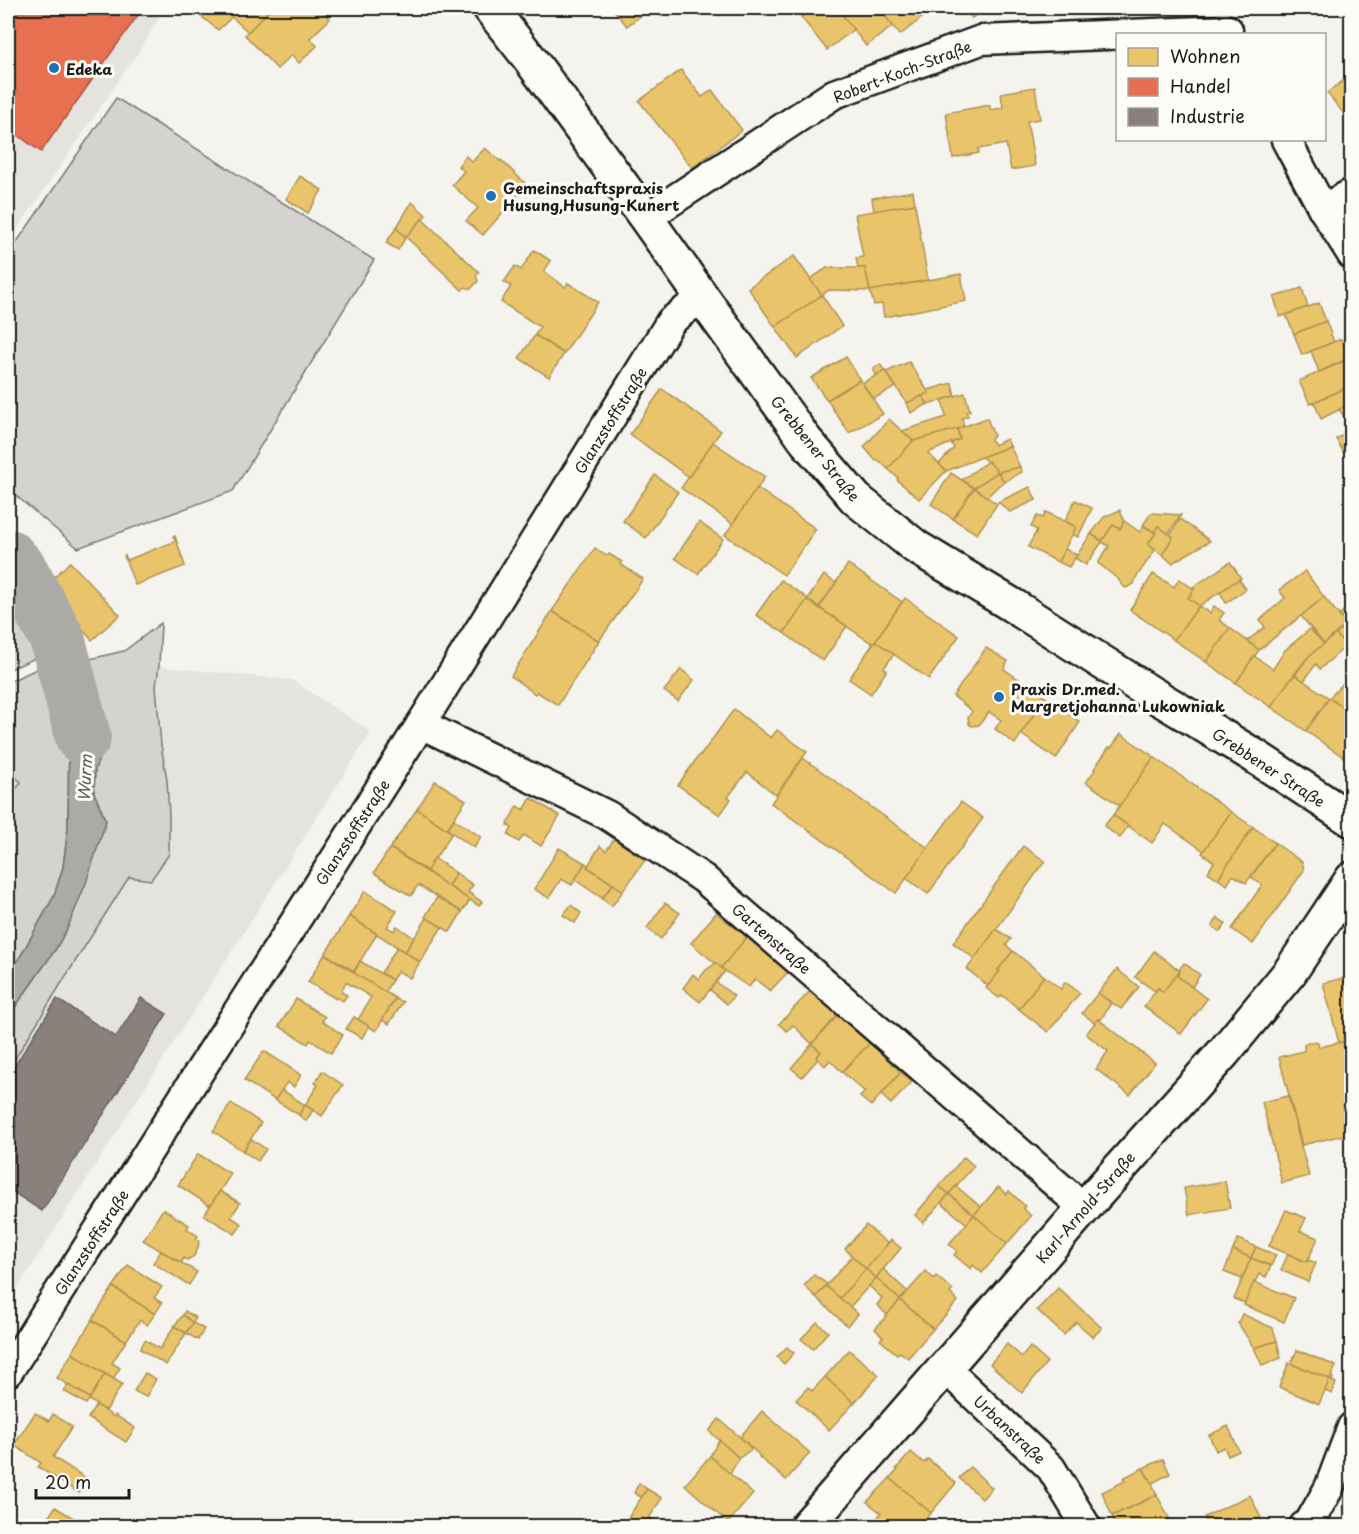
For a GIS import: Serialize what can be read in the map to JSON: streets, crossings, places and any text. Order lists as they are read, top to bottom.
{
  "streets": {
    "street": [
      "Robert-Koch-Straße",
      "Glanzstoffstraße",
      "Grebbener Straße",
      "Gartenstraße",
      "Karl-Arnold-Straße",
      "Urbanstraße"
    ]
  },
  "crossings": [
    ["Robert-Koch-Straße", "Grebbener Straße"],
    ["Glanzstoffstraße", "Grebbener Straße"],
    ["Glanzstoffstraße", "Gartenstraße"],
    ["Gartenstraße", "Karl-Arnold-Straße"],
    ["Karl-Arnold-Straße", "Urbanstraße"]
  ],
  "water": ["Wurm"],
  "places": ["Edeka", "Gemeinschaftspraxis Husung,Husung-Kunert", "Praxis Dr.med. Margretjohanna Lukowniak"],
  "legend": ["Wohnen", "Handel", "Industrie"],
  "scale_bar": "20 m"
}
